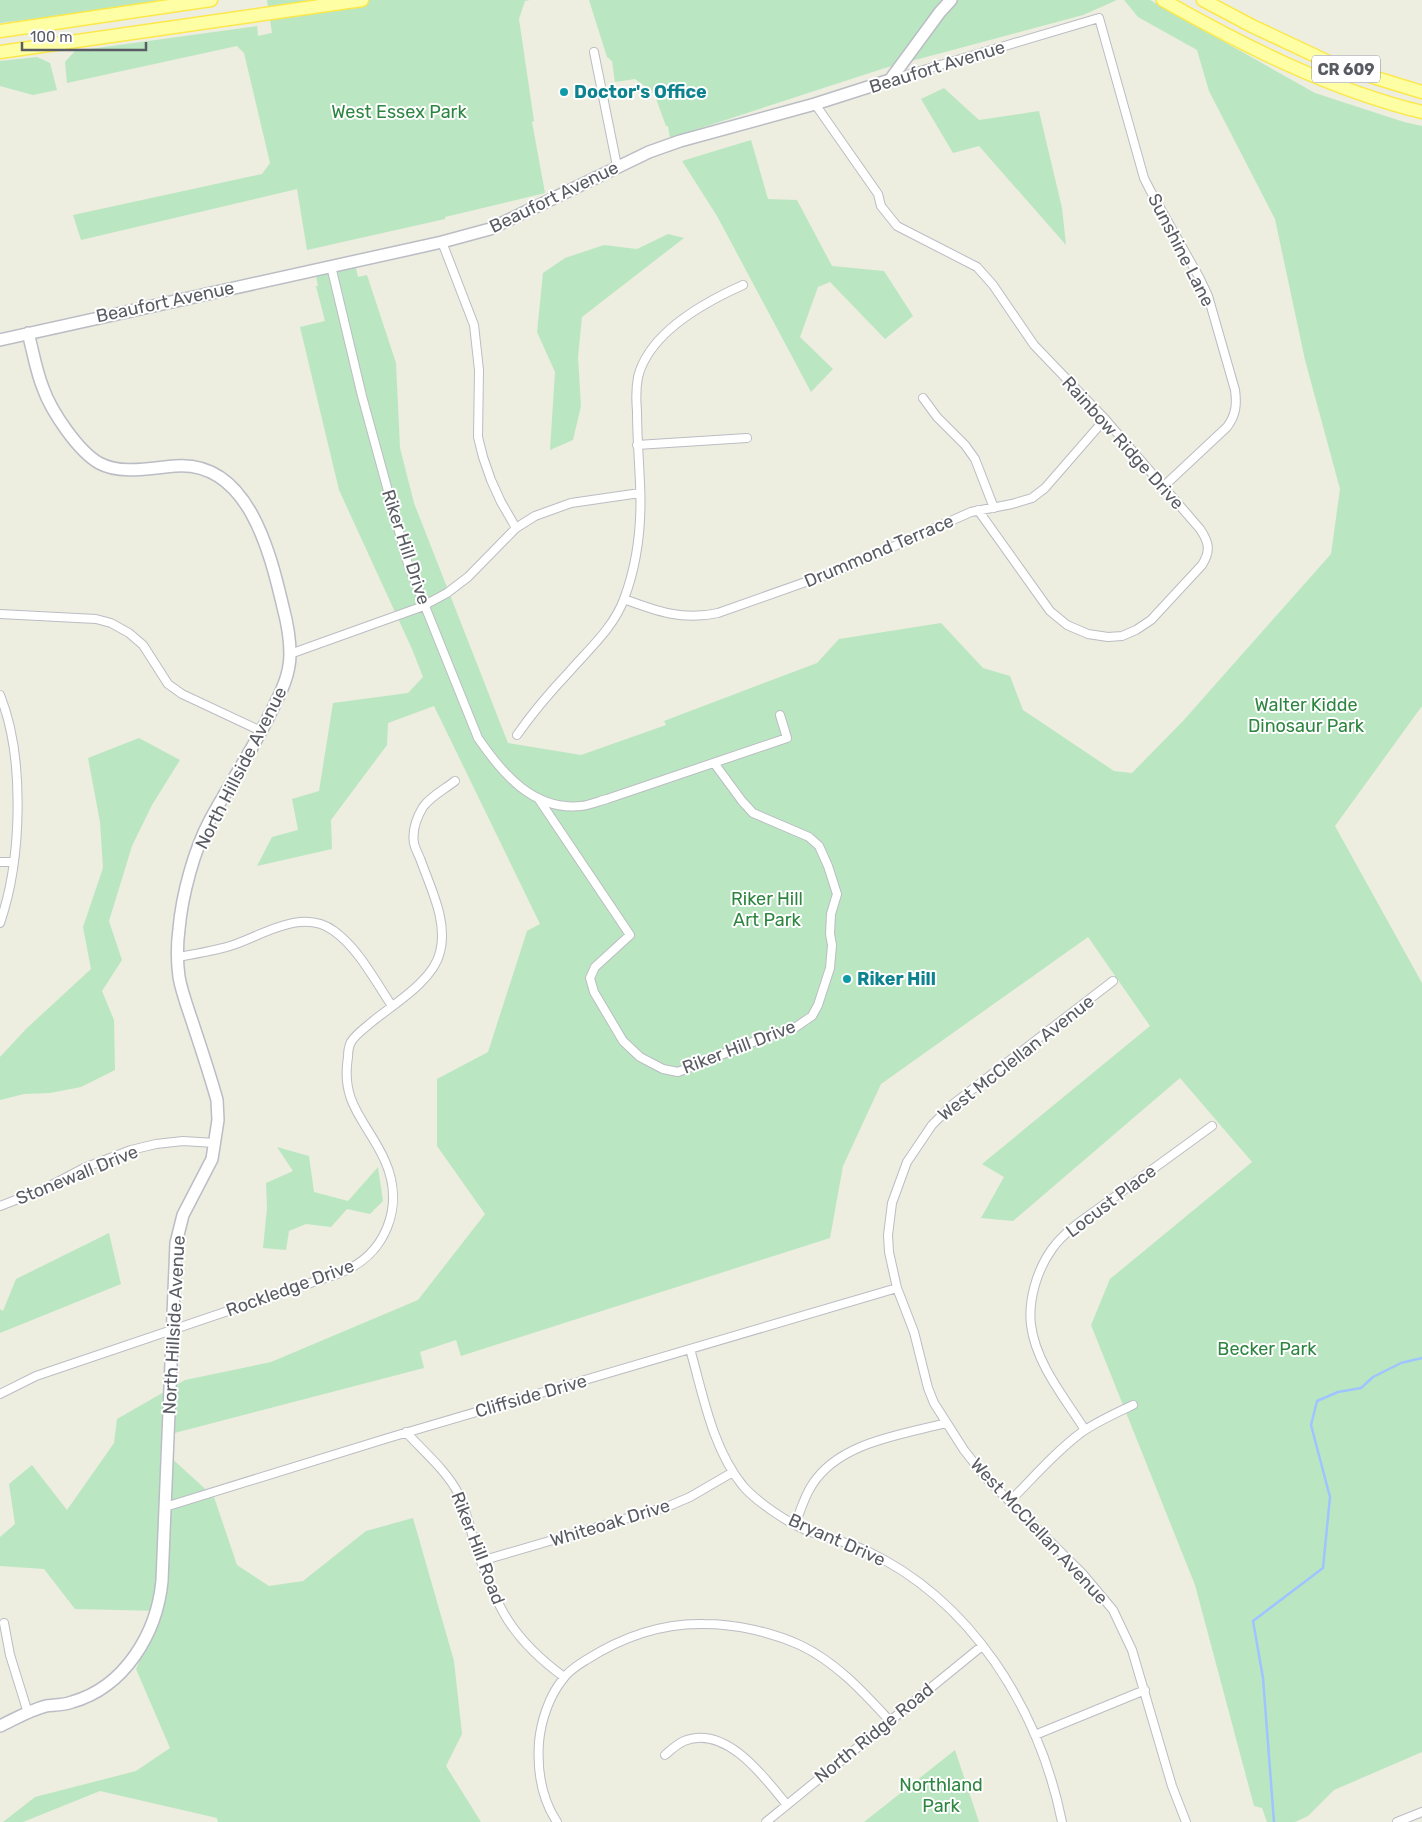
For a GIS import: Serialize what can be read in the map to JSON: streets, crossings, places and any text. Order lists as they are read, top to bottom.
{
  "streets": {
    "main road": ["CR 609"],
    "street": [
      "Beaufort Avenue",
      "Sunshine Lane",
      "Rainbow Ridge Drive",
      "Riker Hill Drive",
      "Drummond Terrace",
      "North Hillside Avenue",
      "West McClellan Avenue",
      "Stonewall Drive",
      "Locust Place",
      "Rockledge Drive",
      "Cliffside Drive",
      "Whiteoak Drive",
      "Bryant Drive",
      "Riker Hill Road",
      "North Ridge Road"
    ]
  },
  "crossings": [
    ["Beaufort Avenue", "Sunshine Lane"],
    ["Beaufort Avenue", "Rainbow Ridge Drive"],
    ["Beaufort Avenue", "Riker Hill Drive"],
    ["Beaufort Avenue", "North Hillside Avenue"],
    ["Sunshine Lane", "Rainbow Ridge Drive"],
    ["Rainbow Ridge Drive", "Drummond Terrace"],
    ["North Hillside Avenue", "Stonewall Drive"],
    ["North Hillside Avenue", "Rockledge Drive"],
    ["North Hillside Avenue", "Cliffside Drive"],
    ["West McClellan Avenue", "Cliffside Drive"],
    ["Cliffside Drive", "Bryant Drive"],
    ["Cliffside Drive", "Riker Hill Road"],
    ["Whiteoak Drive", "Bryant Drive"],
    ["Whiteoak Drive", "Riker Hill Road"],
    ["Bryant Drive", "North Ridge Road"]
  ],
  "parks": [
    "West Essex Park",
    "Walter Kidde Dinosaur Park",
    "Riker Hill Art Park",
    "Becker Park",
    "Northland Park"
  ],
  "places": ["Doctor's Office", "Riker Hill"],
  "scale_bar": "100 m"
}
